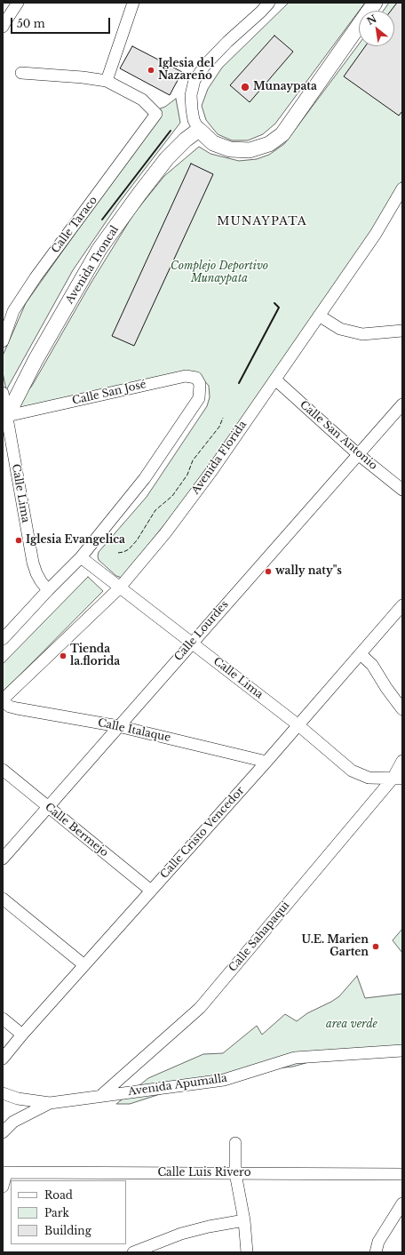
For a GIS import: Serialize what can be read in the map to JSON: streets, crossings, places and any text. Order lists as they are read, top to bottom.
{
  "streets": {
    "street": [
      "Calle Taraco",
      "Avenida Troncal",
      "Calle San José",
      "Calle San Antonio",
      "Avenida Florida",
      "Calle Lima",
      "Calle Lourdes",
      "Calle Italaque",
      "Calle Bermejo",
      "Calle Cristo Vencedor",
      "Calle Sahapaqui",
      "Avenida Apumalla",
      "Calle Luis Rivero"
    ]
  },
  "crossings": [
    ["Avenida Troncal", "Calle San José"],
    ["Avenida Troncal", "Calle Lima"],
    ["Calle San José", "Calle Lima"],
    ["Calle San Antonio", "Avenida Florida"],
    ["Calle San Antonio", "Calle Lourdes"],
    ["Avenida Florida", "Calle Lima"],
    ["Avenida Florida", "Calle Italaque"],
    ["Calle Lima", "Calle Lourdes"],
    ["Calle Lima", "Calle Cristo Vencedor"],
    ["Calle Lima", "Calle Sahapaqui"],
    ["Calle Lourdes", "Calle Italaque"],
    ["Calle Lourdes", "Calle Bermejo"],
    ["Calle Italaque", "Calle Cristo Vencedor"],
    ["Calle Bermejo", "Calle Cristo Vencedor"],
    ["Calle Sahapaqui", "Avenida Apumalla"]
  ],
  "districts": ["MUNAYPATA"],
  "parks": ["Complejo Deportivo Munaypata", "area verde"],
  "places": [
    "Iglesia del Nazareño",
    "Munaypata",
    "Iglesia Evangelica",
    "wally naty\"s",
    "Tienda la.florida",
    "U.E. Marien Garten"
  ],
  "legend": ["Road", "Park", "Building"],
  "scale_bar": "50 m",
  "north": "top left"
}
